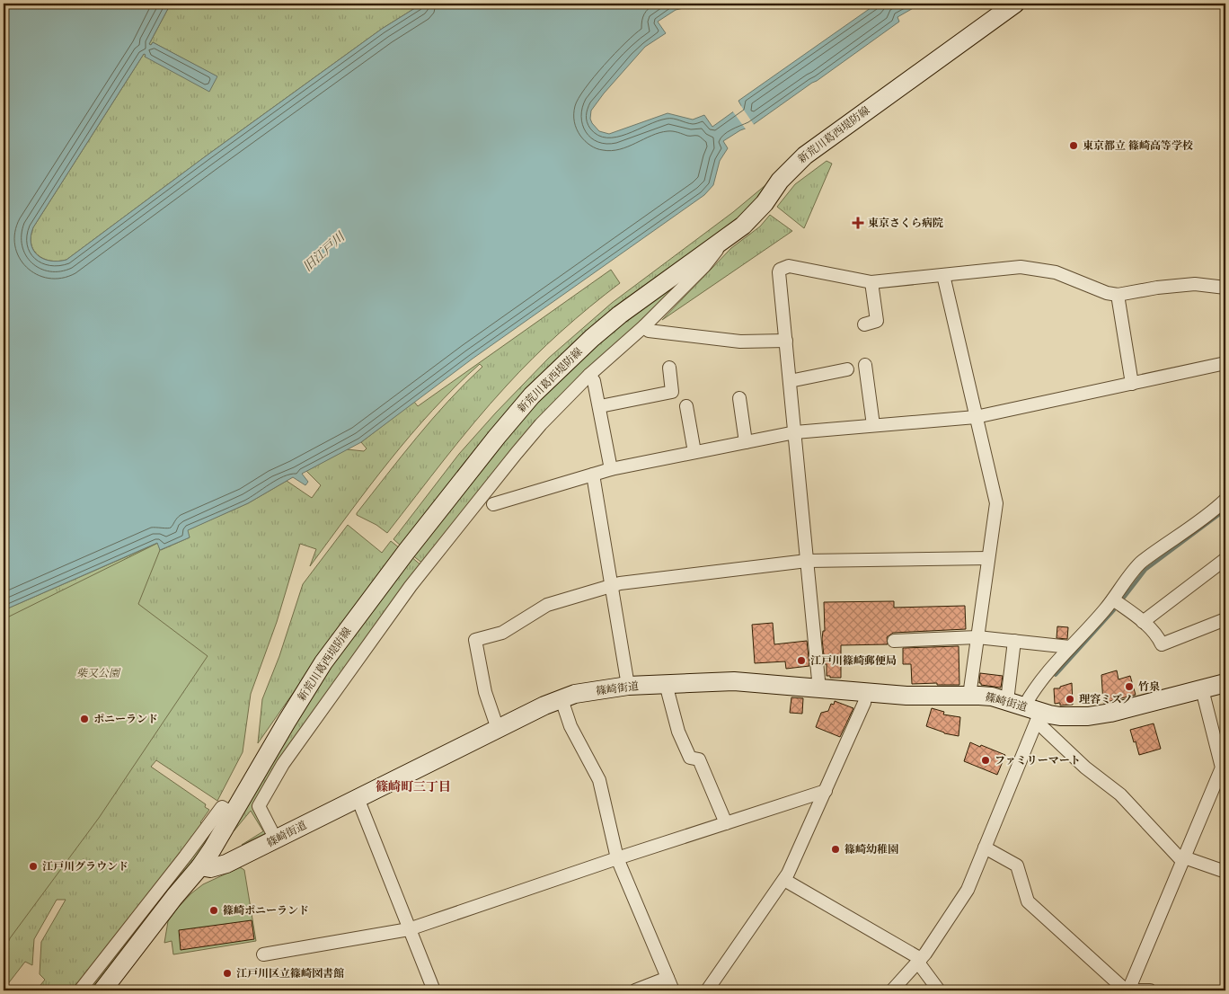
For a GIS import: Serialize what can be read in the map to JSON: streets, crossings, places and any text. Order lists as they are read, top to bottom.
{
  "streets": {
    "main road": ["新荒川葛西堤防線", "篠崎街道"]
  },
  "crossings": [
    ["新荒川葛西堤防線", "篠崎街道"]
  ],
  "districts": ["篠崎町三丁目"],
  "water": ["旧江戸川"],
  "parks": ["柴又公園"],
  "places": {
    "other": [
      "東京都立 篠崎高等学校",
      "江戸川篠崎郵便局",
      "竹泉",
      "理容ミズノ",
      "ポニーランド",
      "ファミリーマート",
      "篠崎幼稚園",
      "江戸川グラウンド",
      "篠崎ポニーランド",
      "江戸川区立篠崎図書館"
    ],
    "health": ["東京さくら病院"]
  }
}
